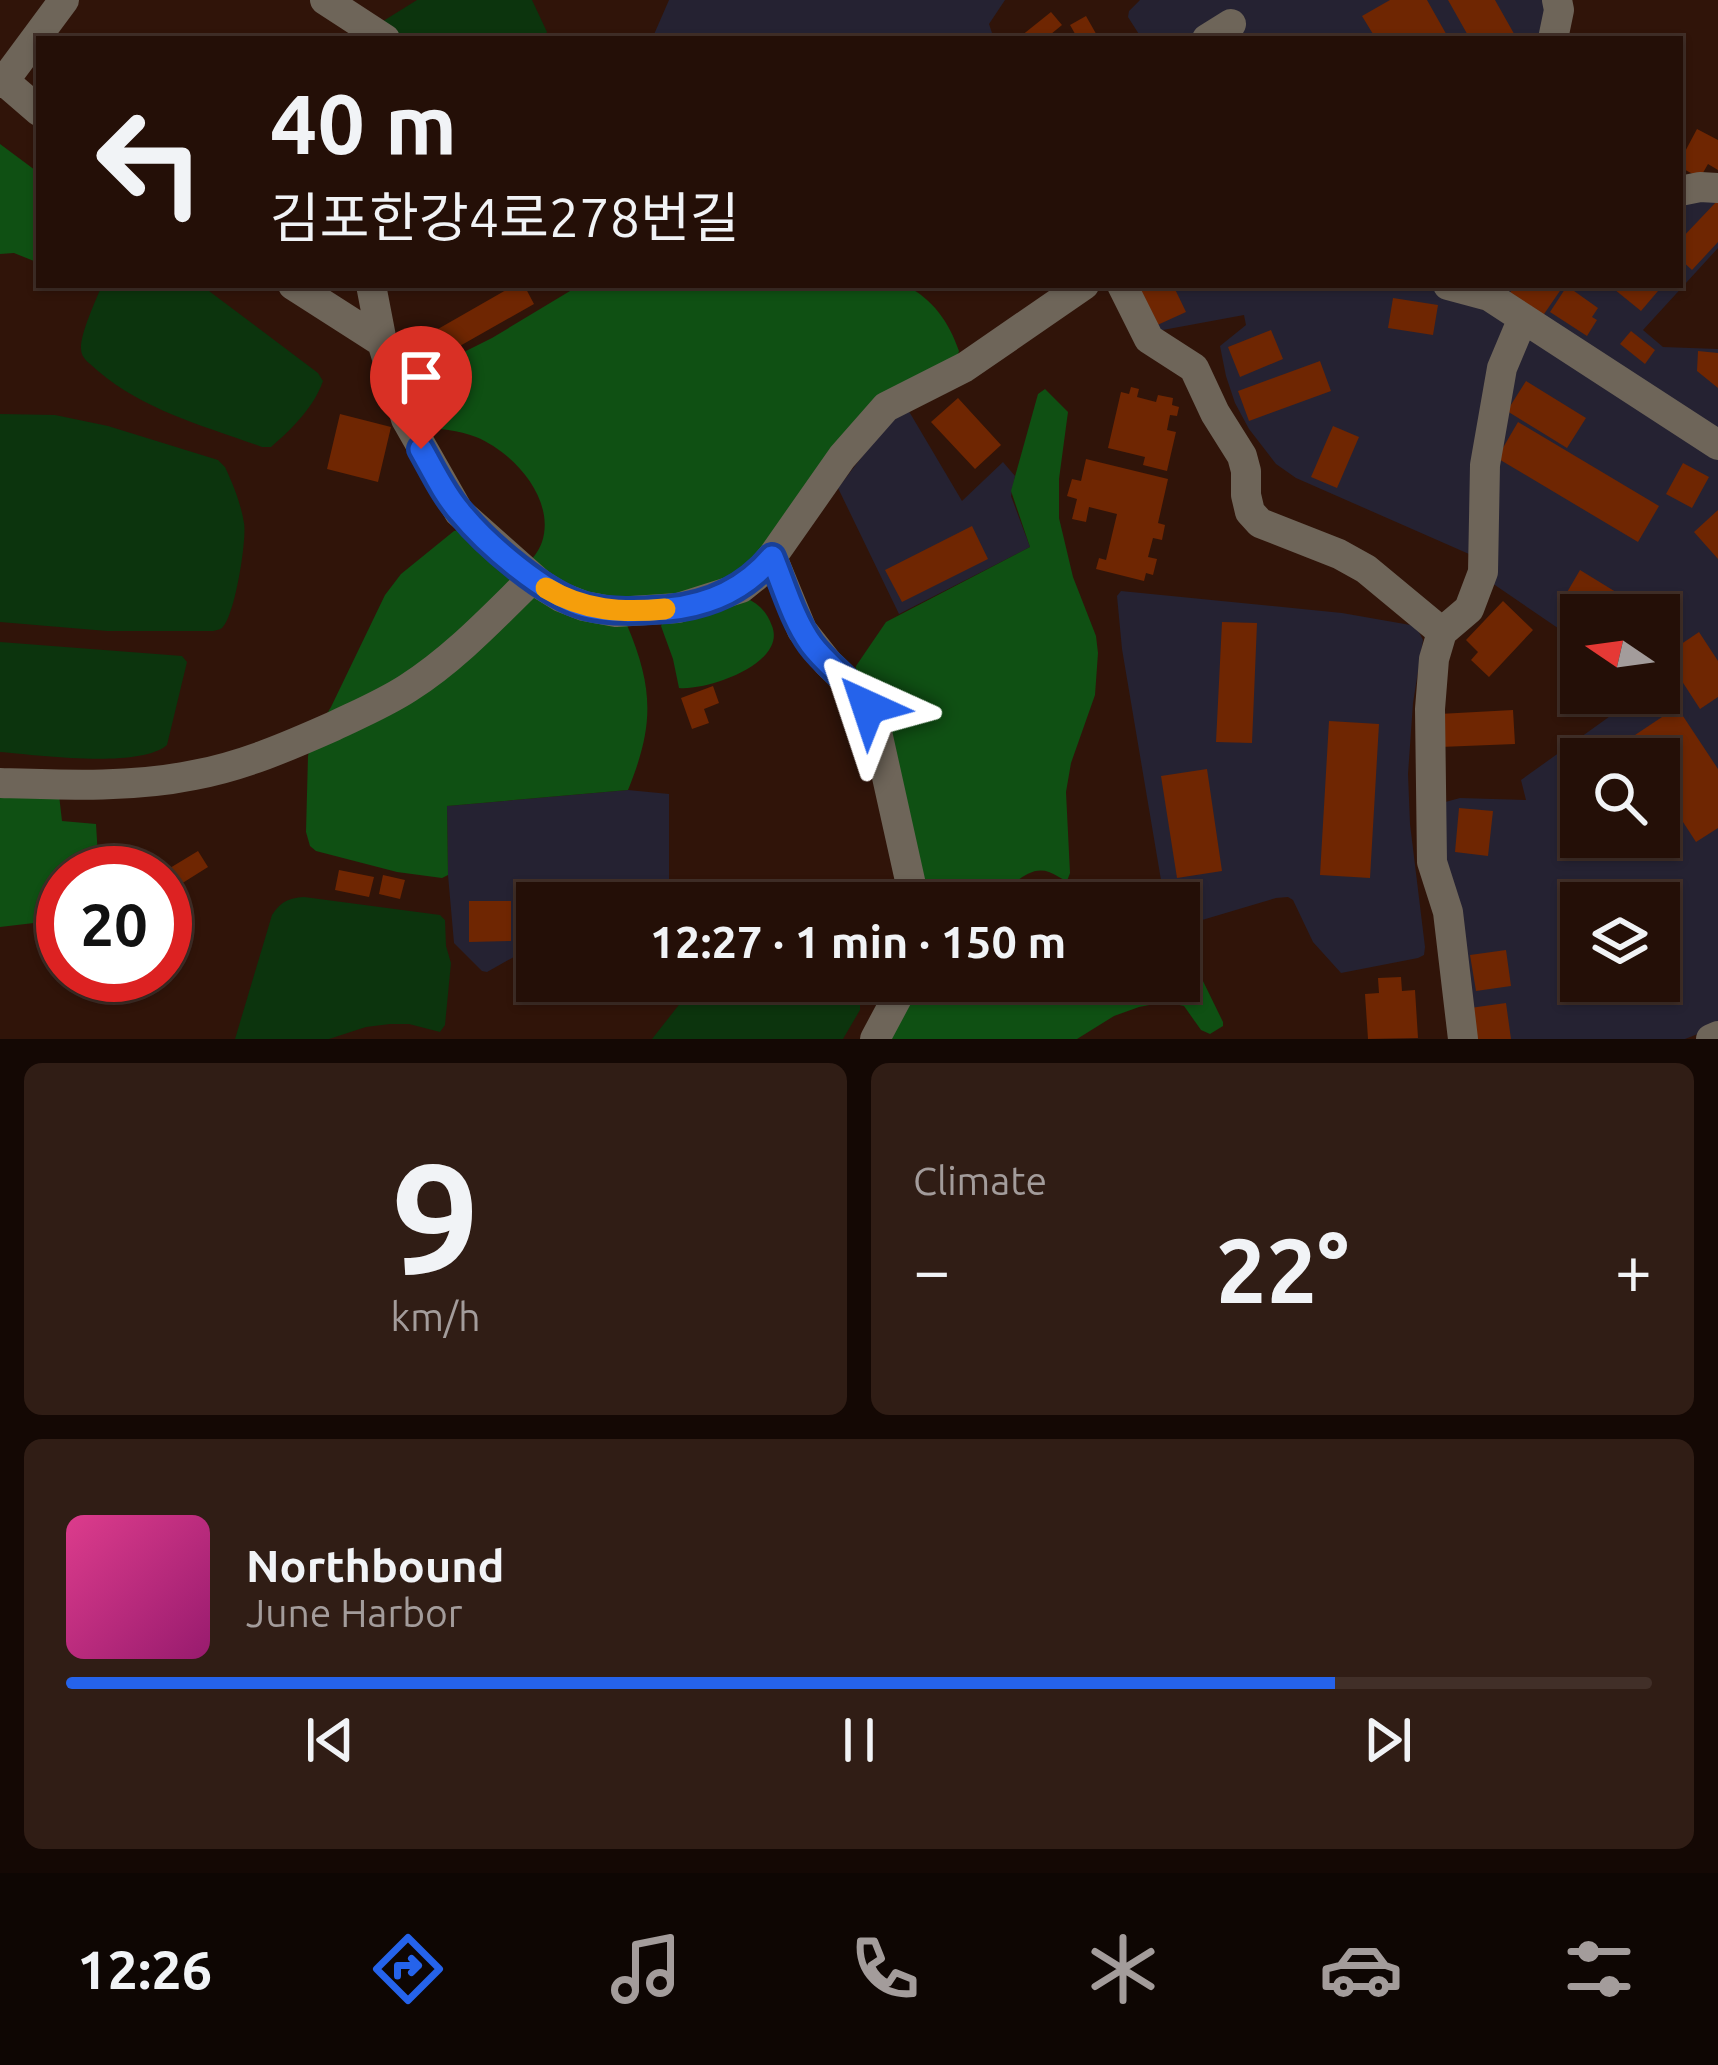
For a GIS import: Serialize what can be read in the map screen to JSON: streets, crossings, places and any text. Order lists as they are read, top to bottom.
{
  "north": "left",
  "page": {
    "turn": ["40 m", "김포한강4로278번길"],
    "limit": "20",
    "trip": "12:27 · 1 min · 150 m",
    "tile": [
      ["9", "km/h"],
      "Climate"
    ],
    "heat": ["−", "22°", "+"],
    "song": ["Northbound", "June Harbor"],
    "tabs": "12:26"
  }
}
